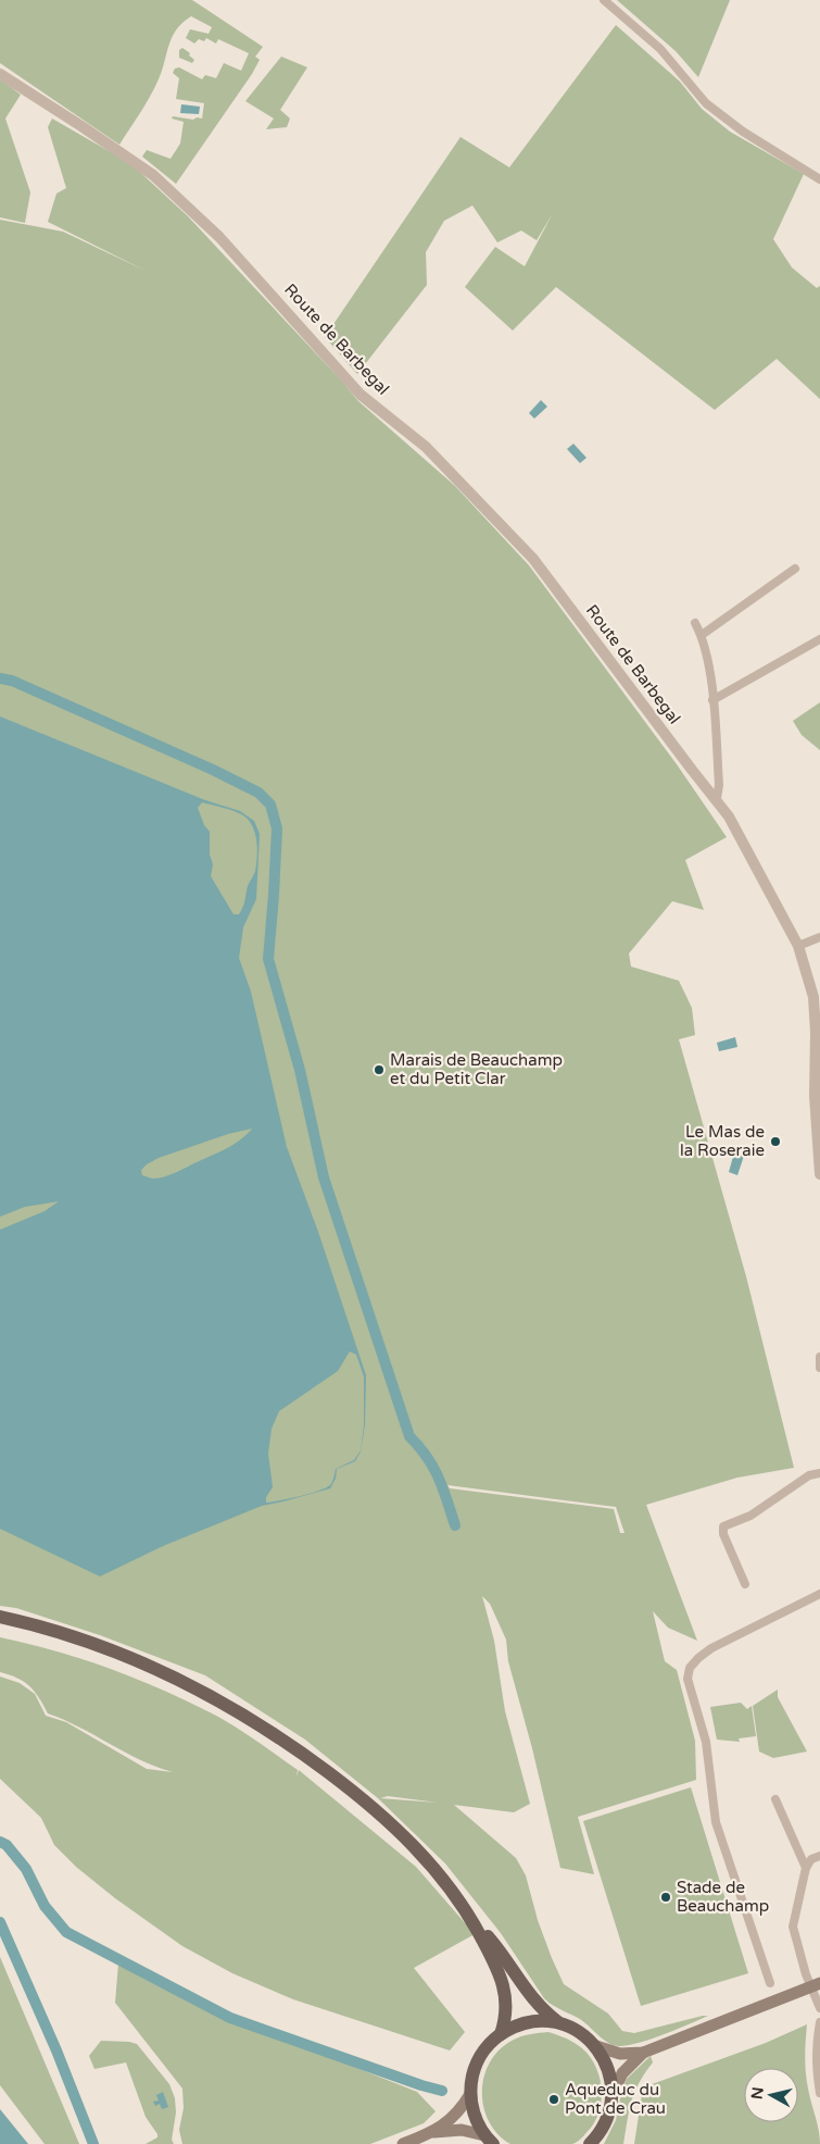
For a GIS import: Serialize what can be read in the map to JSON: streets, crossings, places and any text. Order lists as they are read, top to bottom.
{
  "streets": {
    "street": ["Route de Barbegal"]
  },
  "places": [
    "Marais de Beauchamp et du Petit Clar",
    "Le Mas de la Roseraie",
    "Stade de Beauchamp",
    "Aqueduc du Pont de Crau"
  ],
  "north": "left"
}
